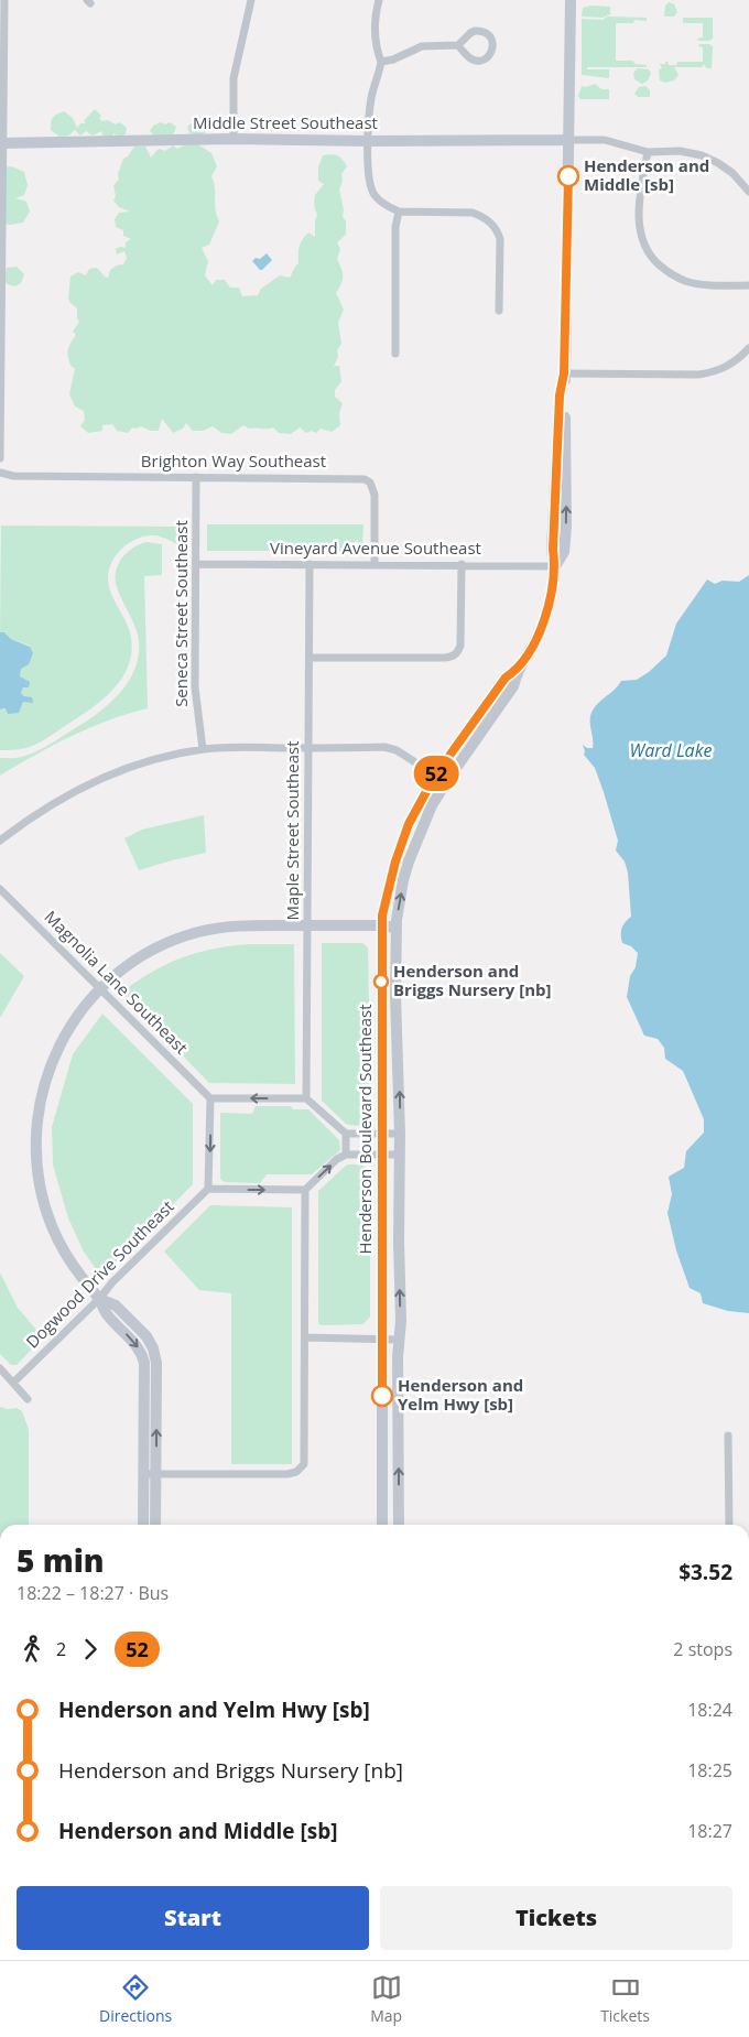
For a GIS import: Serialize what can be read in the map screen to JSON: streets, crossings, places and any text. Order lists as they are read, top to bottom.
{
  "streets": {
    "main road": ["Middle Street Southeast", "Henderson Boulevard Southeast"],
    "street": [
      "Brighton Way Southeast",
      "Vineyard Avenue Southeast",
      "Seneca Street Southeast",
      "Maple Street Southeast",
      "Magnolia Lane Southeast",
      "Dogwood Drive Southeast"
    ]
  },
  "crossings": [
    ["Middle Street Southeast", "Henderson Boulevard Southeast"],
    ["Brighton Way Southeast", "Vineyard Avenue Southeast"],
    ["Brighton Way Southeast", "Seneca Street Southeast"],
    ["Vineyard Avenue Southeast", "Seneca Street Southeast"],
    ["Vineyard Avenue Southeast", "Maple Street Southeast"],
    ["Vineyard Avenue Southeast", "Henderson Boulevard Southeast"]
  ],
  "water": ["Ward Lake"],
  "places": ["Henderson and Middle [sb]", "Henderson and Briggs Nursery [nb]", "Henderson and Yelm Hwy [sb]"],
  "lines": ["bus line 52"],
  "page": {
    "on_map": "52",
    "heading": ["5 min", "18:22 – 18:27 · Bus", "$3.52"],
    "legs": ["2", "52", "2 stops"],
    "list": [
      {
        "name": "Henderson and Yelm Hwy [sb]",
        "value": "18:24"
      },
      {
        "name": "Henderson and Briggs Nursery [nb]",
        "value": "18:25"
      },
      {
        "name": "Henderson and Middle [sb]",
        "value": "18:27"
      }
    ],
    "buttons": ["Start", "Tickets"],
    "tabs": ["Directions", "Map", "Tickets"]
  }
}
